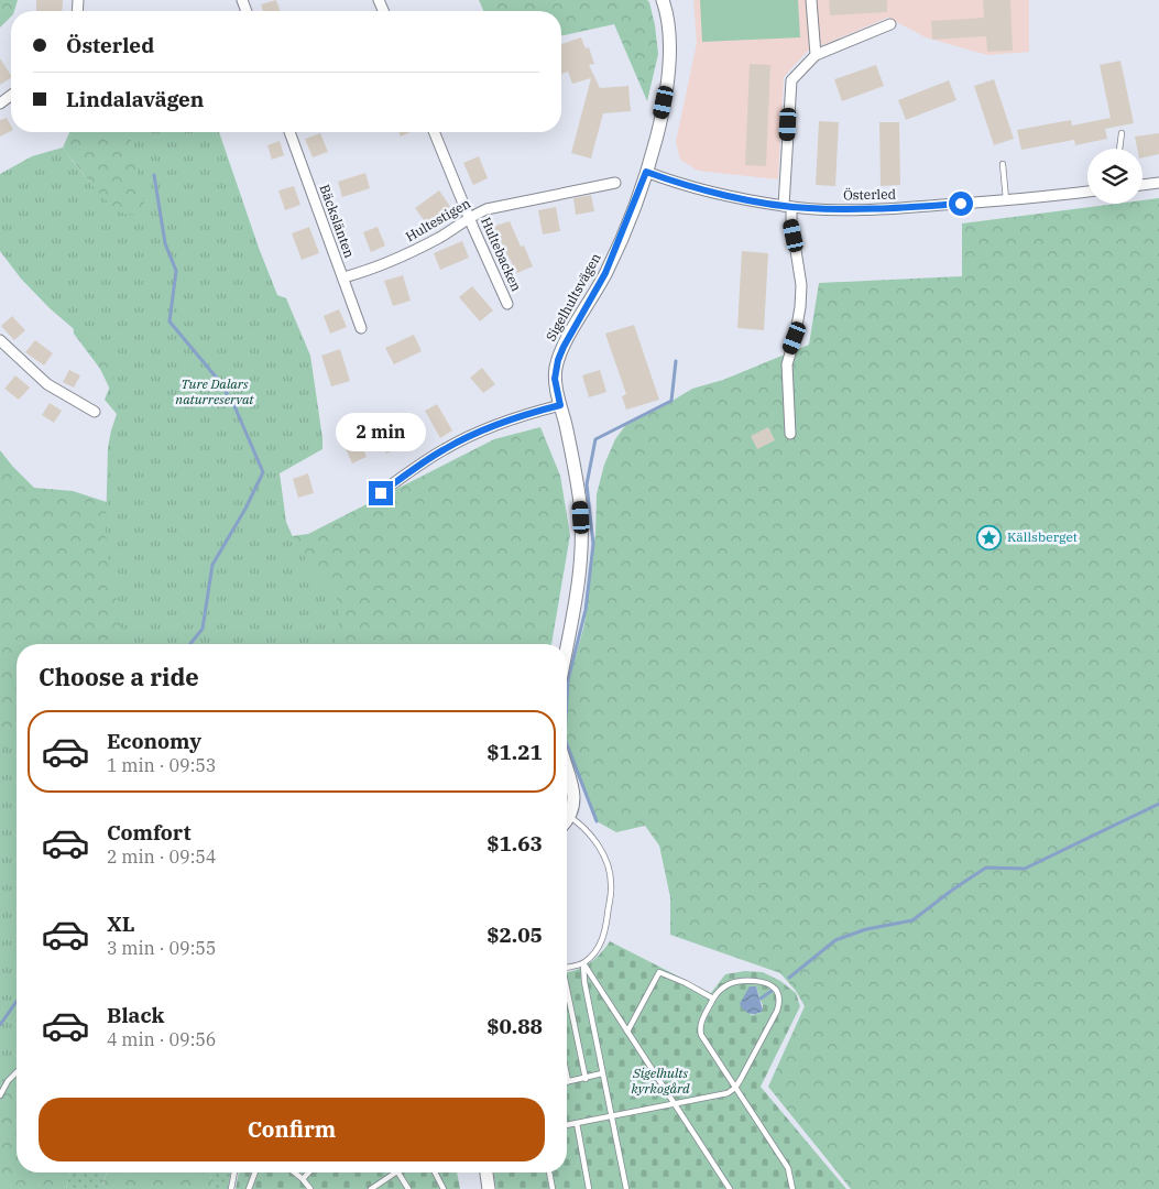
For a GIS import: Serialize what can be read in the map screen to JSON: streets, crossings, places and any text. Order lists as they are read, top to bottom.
{
  "streets": {
    "street": [
      "Österled",
      "Hultestigen",
      "Bäckslänten",
      "Hultebacken",
      "Sigelhultsvägen"
    ]
  },
  "crossings": [
    ["Österled", "Sigelhultsvägen"],
    ["Hultestigen", "Bäckslänten"],
    ["Hultestigen", "Hultebacken"]
  ],
  "parks": ["Ture Dalars naturreservat", "Sigelhults kyrkogård"],
  "places": {
    "place": ["Källsberget"]
  },
  "page": {
    "banner": ["Österled", "Lindalavägen"],
    "bubble": "2 min",
    "heading": "Choose a ride",
    "list": [
      {
        "name": "Economy",
        "note": "1 min · 09:53",
        "value": "$1.21"
      },
      {
        "name": "Comfort",
        "note": "2 min · 09:54",
        "value": "$1.63"
      },
      {
        "name": "XL",
        "note": "3 min · 09:55",
        "value": "$2.05"
      },
      {
        "name": "Black",
        "note": "4 min · 09:56",
        "value": "$0.88"
      }
    ],
    "buttons": "Confirm"
  }
}
